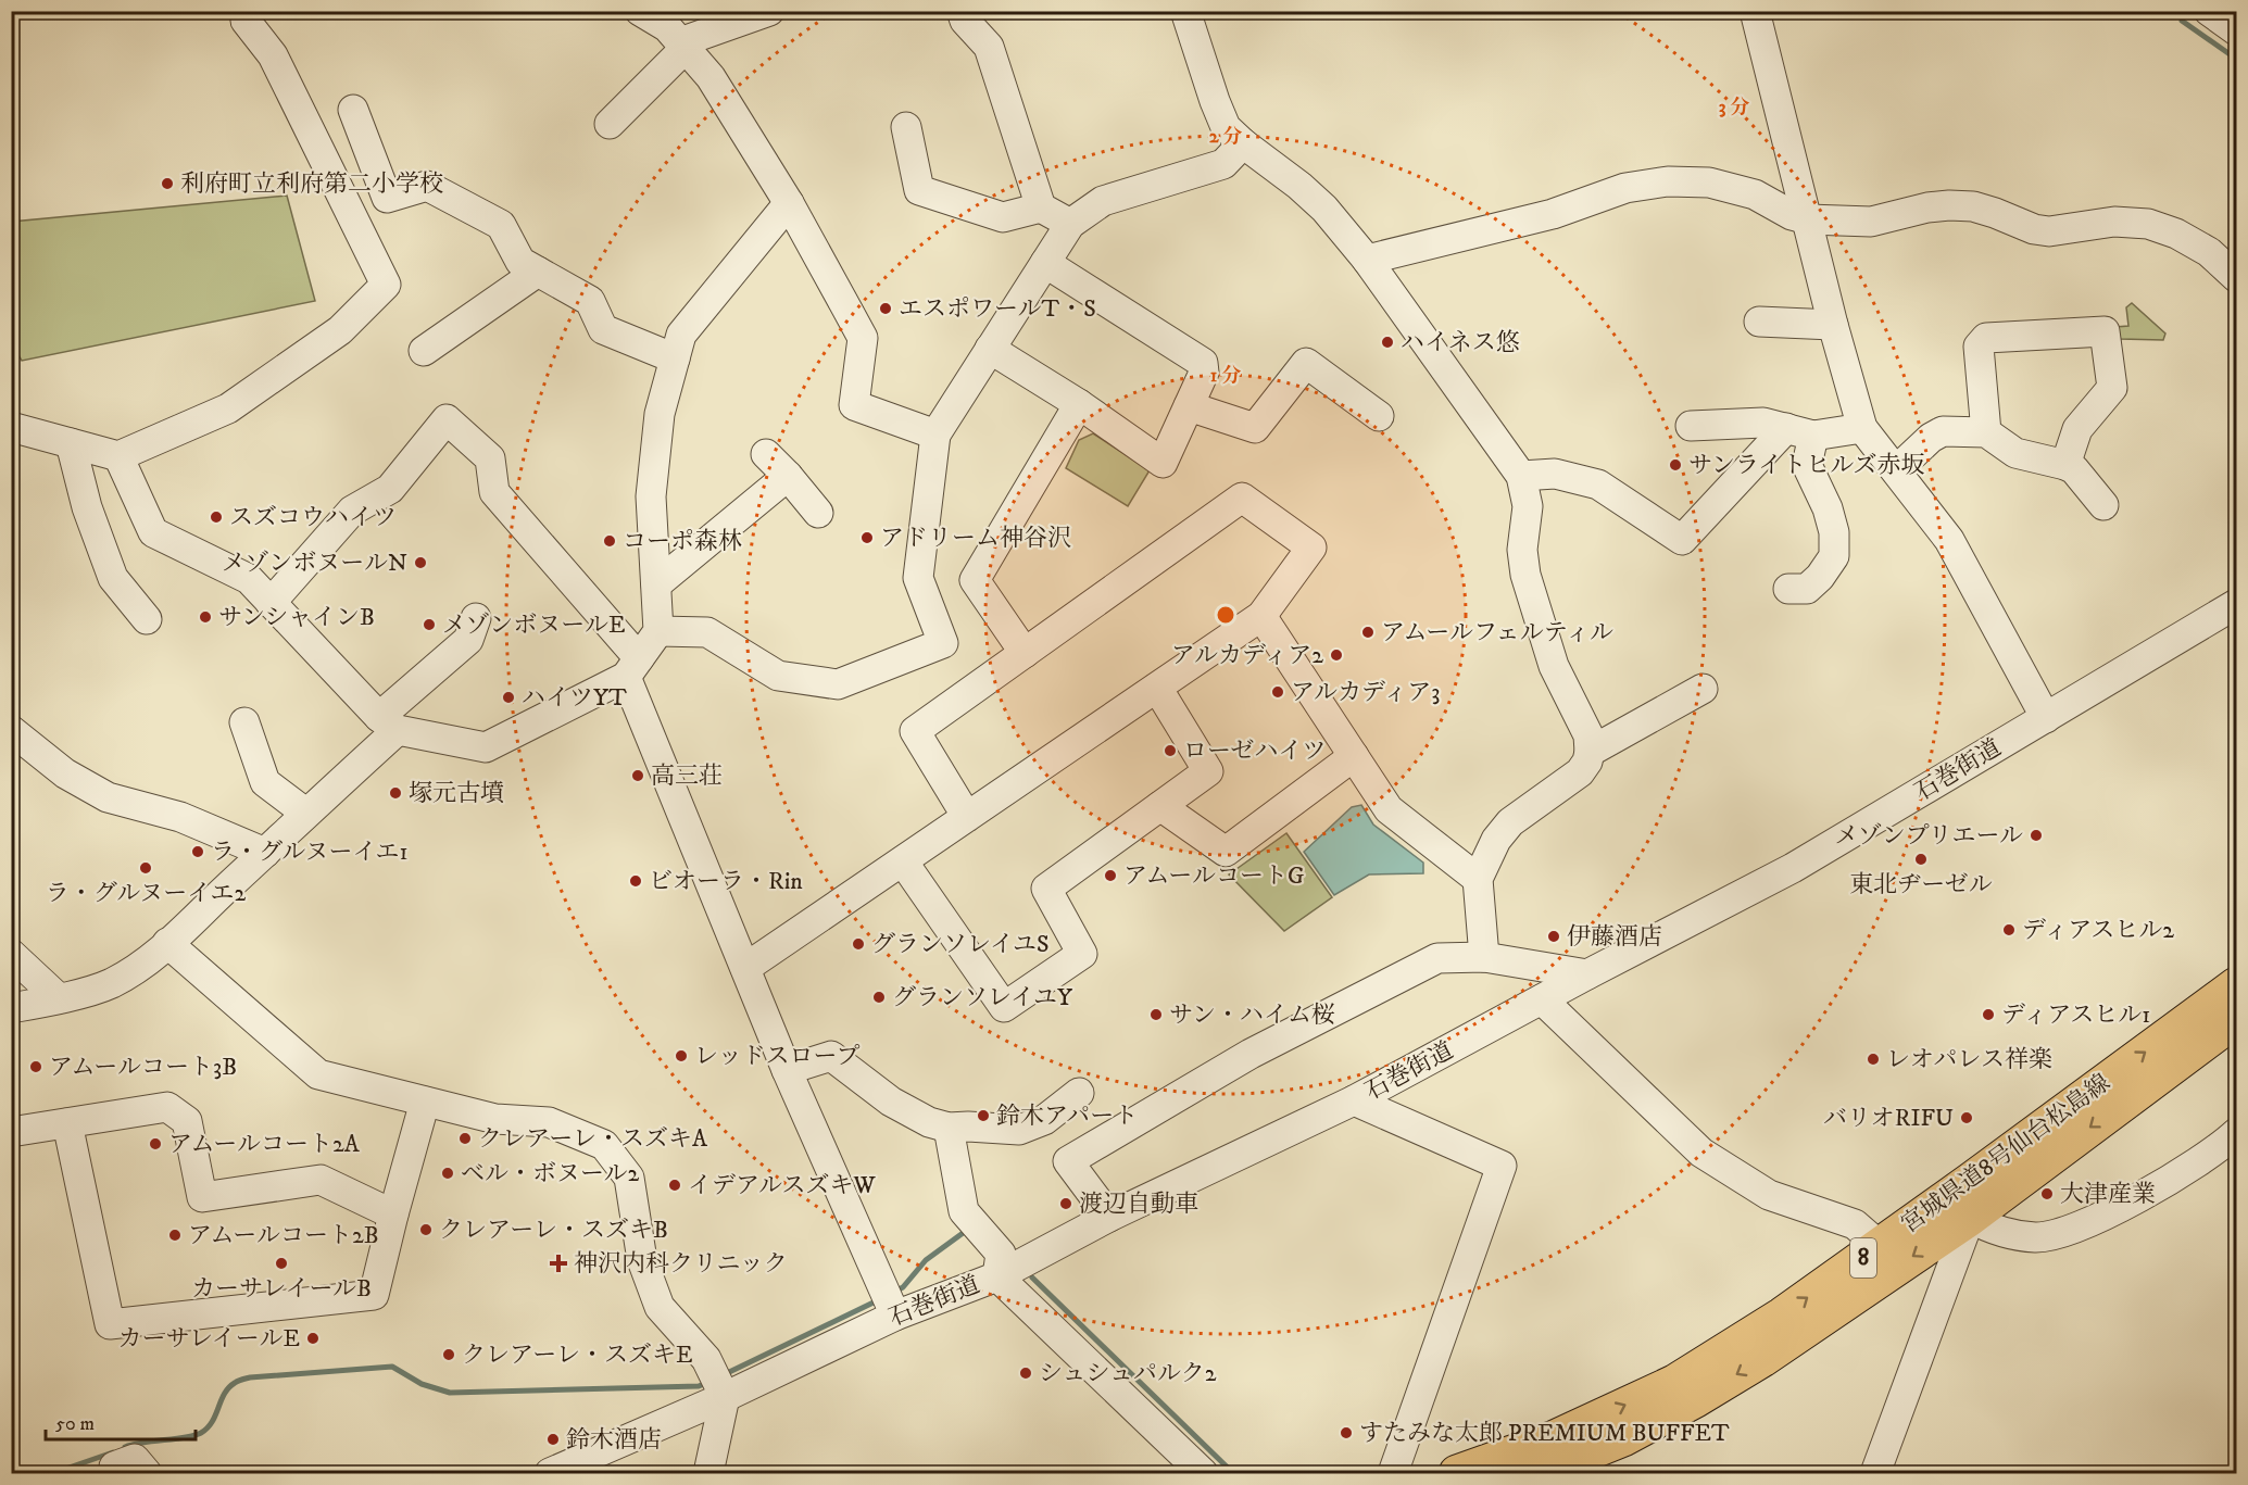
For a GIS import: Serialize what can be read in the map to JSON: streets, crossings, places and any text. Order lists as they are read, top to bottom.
{
  "streets": {
    "main road": ["宮城県道8号仙台松島線", "8"],
    "street": ["石巻街道"]
  },
  "places": {
    "other": [
      "利府町立利府第二小学校",
      "エスポワールT・S",
      "ハイネス悠",
      "サンライトヒルズ赤坂",
      "スズコウハイツ",
      "アドリーム神谷沢",
      "コーポ森林",
      "メゾンボヌールN",
      "サンシャインB",
      "メゾンボヌールE",
      "アムールフェルティル",
      "アルカディア2",
      "アルカディア3",
      "ハイツYT",
      "ローゼハイツ",
      "高三荘",
      "塚元古墳",
      "メゾンプリエール",
      "ラ・グルヌーイエ1",
      "東北ヂーゼル",
      "ラ・グルヌーイエ2",
      "アムールコートG",
      "ビオーラ・Rin",
      "ディアスヒル2",
      "伊藤酒店",
      "グランソレイユS",
      "グランソレイユY",
      "サン・ハイム桜",
      "ディアスヒル1",
      "レッドスロープ",
      "レオパレス祥楽",
      "アムールコート3B",
      "鈴木アパート",
      "バリオRIFU",
      "クレアーレ・スズキA",
      "アムールコート2A",
      "ベル・ボヌール2",
      "イデアルスズキW",
      "大津産業",
      "渡辺自動車",
      "クレアーレ・スズキB",
      "アムールコート2B",
      "カーサレイールB",
      "カーサレイールE",
      "クレアーレ・スズキE",
      "シュシュパルク2",
      "すたみな太郎 PREMIUM BUFFET",
      "鈴木酒店"
    ],
    "health": ["神沢内科クリニック"]
  },
  "scale_bar": "50 m",
  "rings": ["3 分", "2 分", "1 分"]
}
